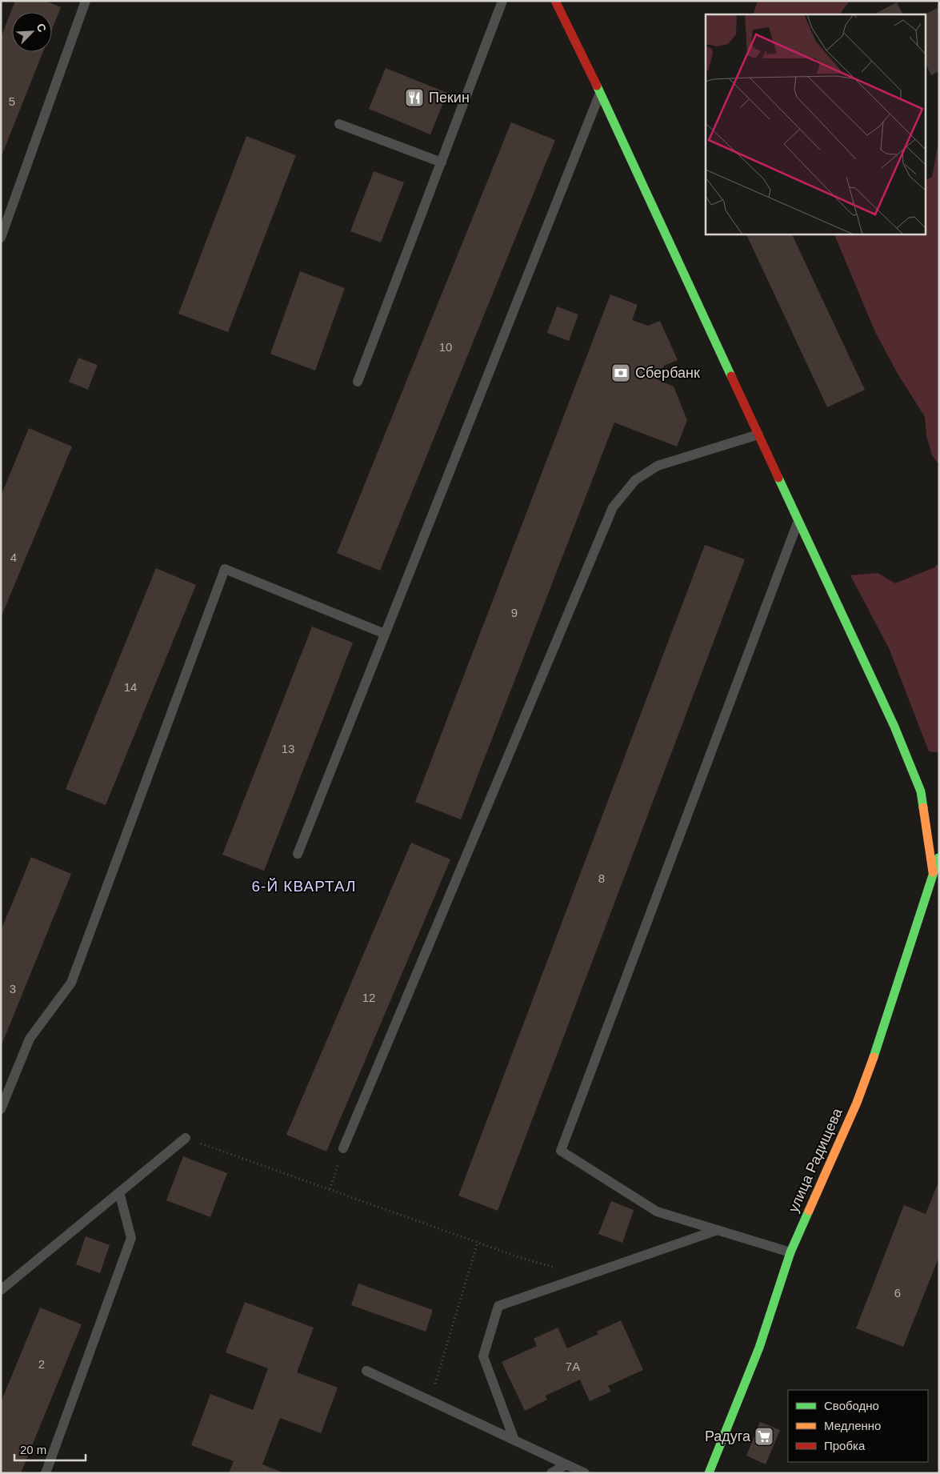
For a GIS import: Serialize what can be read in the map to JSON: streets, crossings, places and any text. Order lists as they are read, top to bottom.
{
  "streets": {
    "street": ["улица Радищева"]
  },
  "districts": ["6-Й КВАРТАЛ"],
  "places": {
    "restaurant": ["Пекин"],
    "bank": ["Сбербанк"],
    "supermarket": ["Радуга"]
  },
  "house_numbers": [
    "5",
    "10",
    "4",
    "9",
    "14",
    "13",
    "8",
    "3",
    "12",
    "6",
    "2",
    "7А"
  ],
  "legend": ["Свободно", "Медленно", "Пробка"],
  "scale_bar": "20 m",
  "north": "top right"
}
